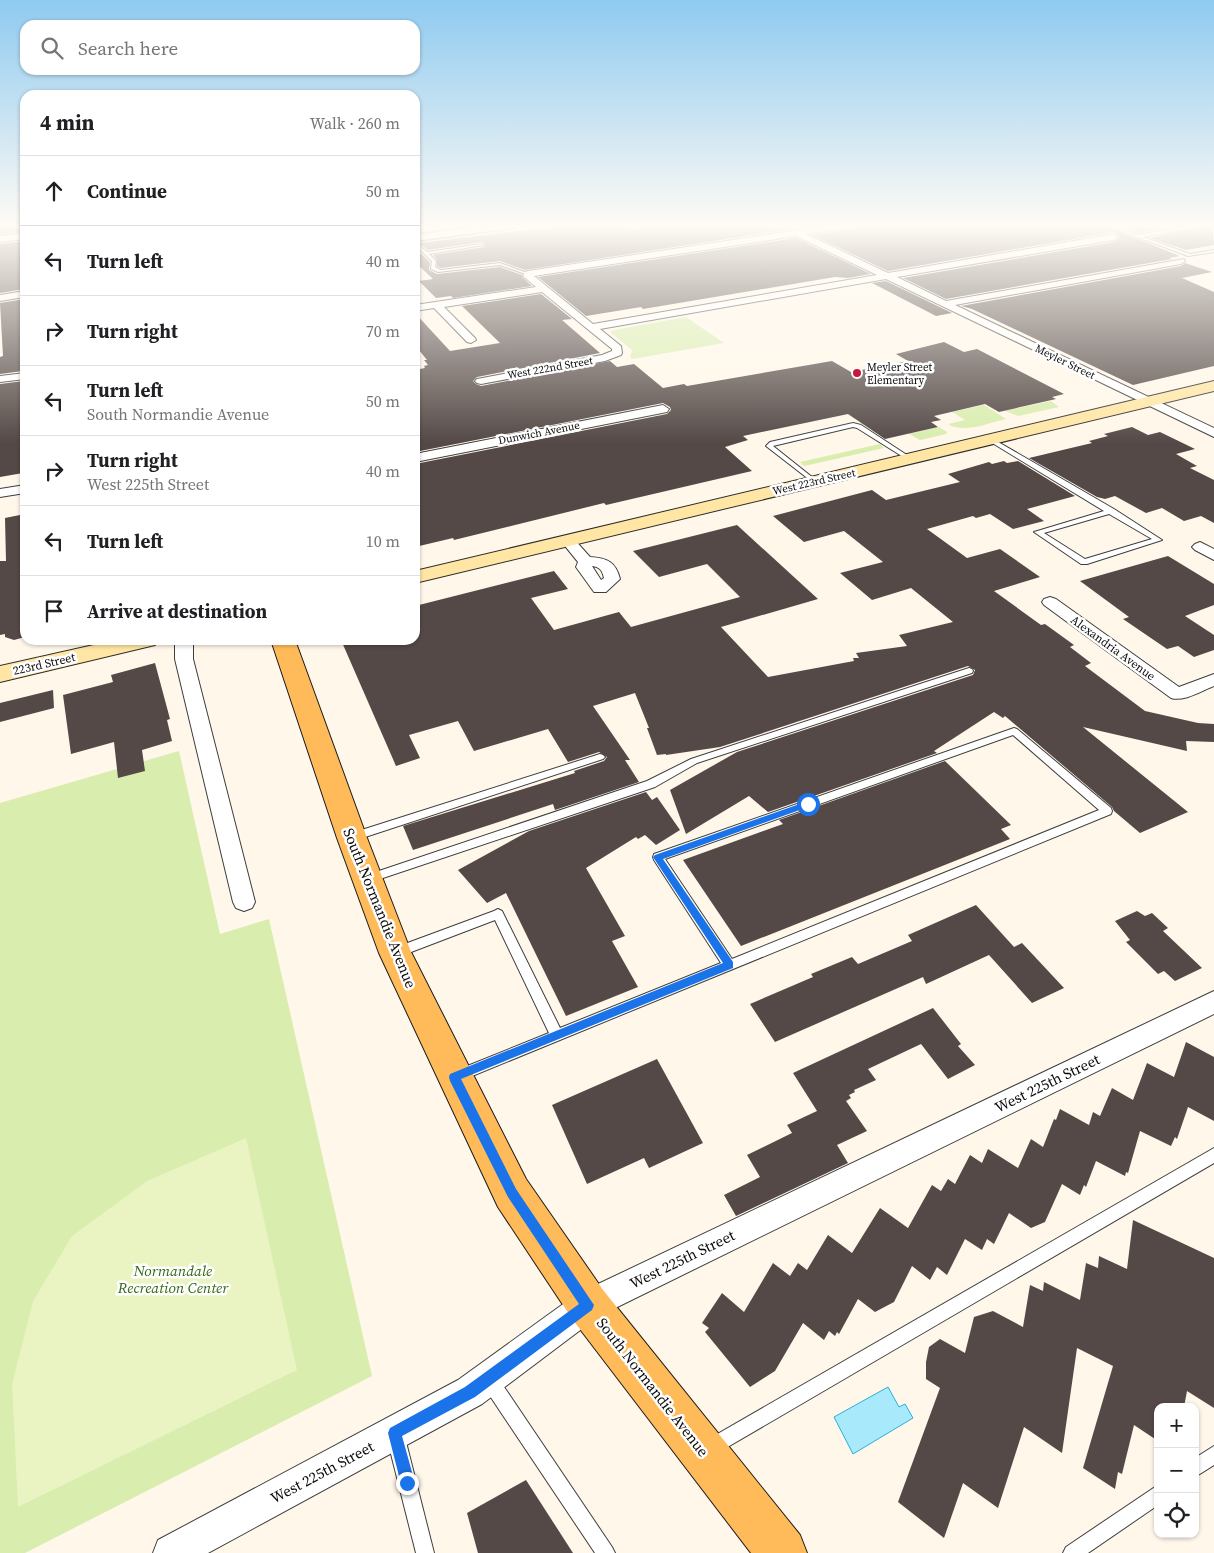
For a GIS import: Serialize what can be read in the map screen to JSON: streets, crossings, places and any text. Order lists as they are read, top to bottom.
{
  "streets": {
    "main road": ["West 223rd Street", "223rd Street", "South Normandie Avenue"],
    "street": [
      "Meyler Street",
      "West 222nd Street",
      "Dunwich Avenue",
      "Alexandria Avenue",
      "West 225th Street"
    ]
  },
  "crossings": [
    ["Meyler Street", "West 223rd Street"],
    ["South Normandie Avenue", "West 225th Street"]
  ],
  "parks": ["Normandale Recreation Center"],
  "places": ["Meyler Street Elementary"],
  "page": {
    "search": "Search here",
    "heading": ["4 min", "Walk · 260 m"],
    "list": [
      ["Continue", "50 m"],
      ["Turn left", "40 m"],
      ["Turn right", "70 m"],
      ["Turn left", "South Normandie Avenue", "50 m"],
      ["Turn right", "West 225th Street", "40 m"],
      ["Turn left", "10 m"],
      "Arrive at destination"
    ],
    "map_buttons": ["+", "−"]
  }
}
